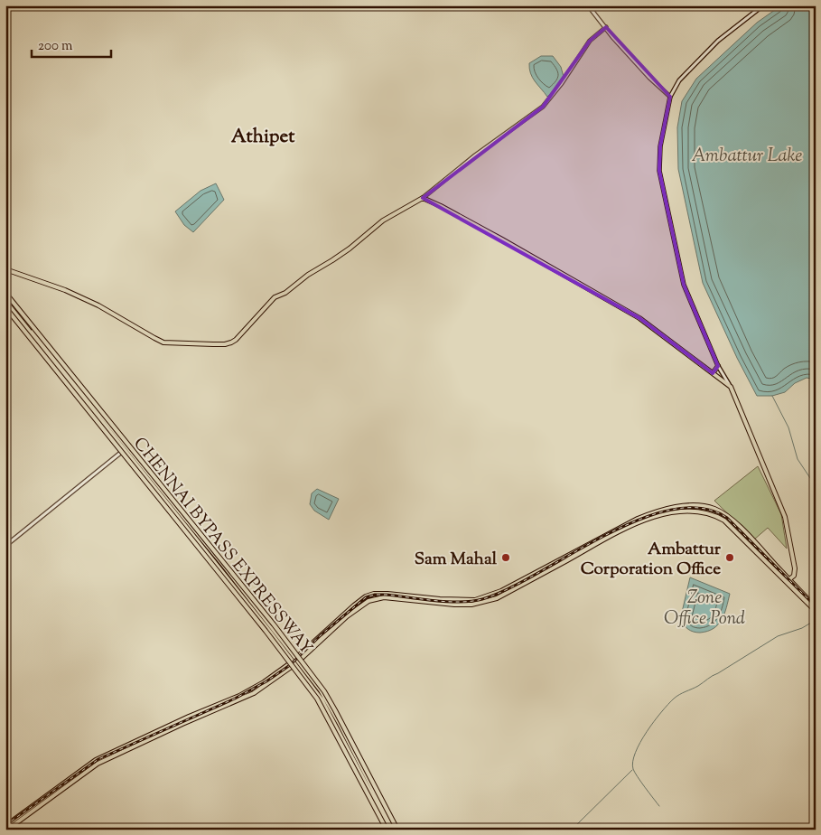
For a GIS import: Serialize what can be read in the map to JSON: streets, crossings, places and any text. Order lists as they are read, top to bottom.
{
  "streets": {
    "main road": ["CHENNAI BYPASS EXPRESSWAY"]
  },
  "districts": ["Athipet"],
  "water": ["Ambattur Lake", "Zone Office Pond"],
  "places": ["Sam Mahal", "Ambattur Corporation Office"],
  "scale_bar": "200 m"
}
